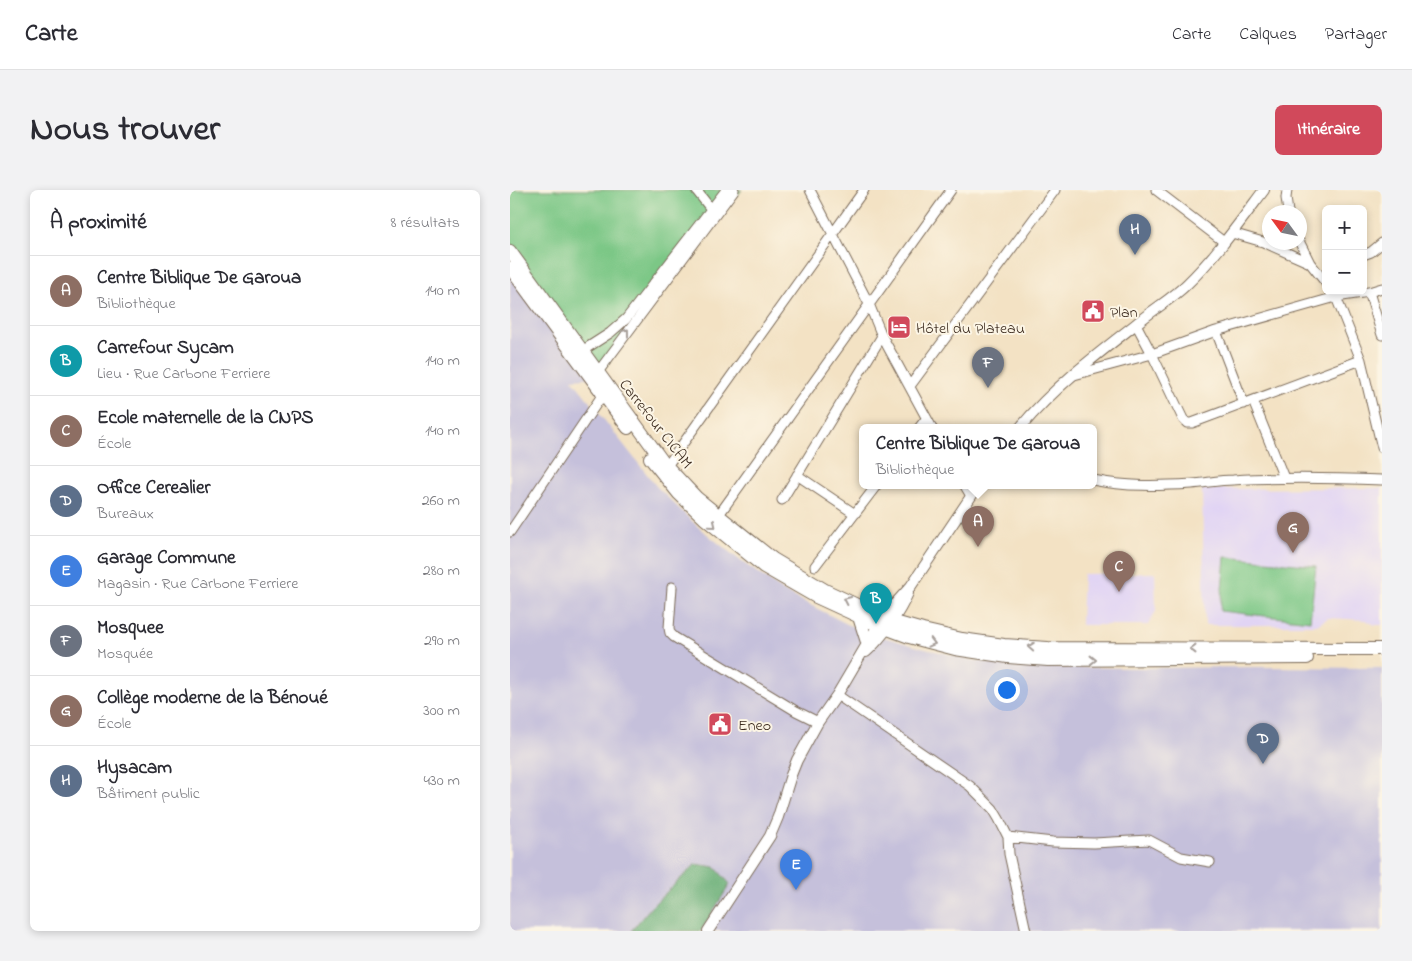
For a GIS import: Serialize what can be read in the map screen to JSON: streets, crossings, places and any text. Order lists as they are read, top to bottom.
{
  "streets": {
    "main road": ["Carrefour CICAM"]
  },
  "places": {
    "public building": ["Plan", "Eneo"],
    "hotel": ["Hôtel du Plateau"]
  },
  "north": "top left",
  "page": {
    "header": "Carte",
    "nav": ["Carte", "Calques", "Partager"],
    "title": "Nous trouver",
    "buttons": "Itinéraire",
    "heading": ["À proximité", "8 résultats"],
    "map_buttons": ["+", "−"],
    "pins": [
      "H",
      "F",
      "A",
      "G",
      "C",
      "B",
      "D",
      "E"
    ],
    "list": [
      {
        "mark": "A",
        "name": "Centre Biblique De Garoua",
        "note": "Bibliothèque",
        "value": "140 m"
      },
      {
        "mark": "B",
        "name": "Carrefour Sycam",
        "note": "Lieu · Rue Carbone Ferriere",
        "value": "140 m"
      },
      {
        "mark": "C",
        "name": "Ecole maternelle de la CNPS",
        "note": "École",
        "value": "140 m"
      },
      {
        "mark": "D",
        "name": "Office Cerealier",
        "note": "Bureaux",
        "value": "260 m"
      },
      {
        "mark": "E",
        "name": "Garage Commune",
        "note": "Magasin · Rue Carbone Ferriere",
        "value": "280 m"
      },
      {
        "mark": "F",
        "name": "Mosquee",
        "note": "Mosquée",
        "value": "290 m"
      },
      {
        "mark": "G",
        "name": "Collège moderne de la Bénoué",
        "note": "École",
        "value": "300 m"
      },
      {
        "mark": "H",
        "name": "Hysacam",
        "note": "Bâtiment public",
        "value": "430 m"
      }
    ],
    "popup": ["Centre Biblique De Garoua", "Bibliothèque"]
  }
}
